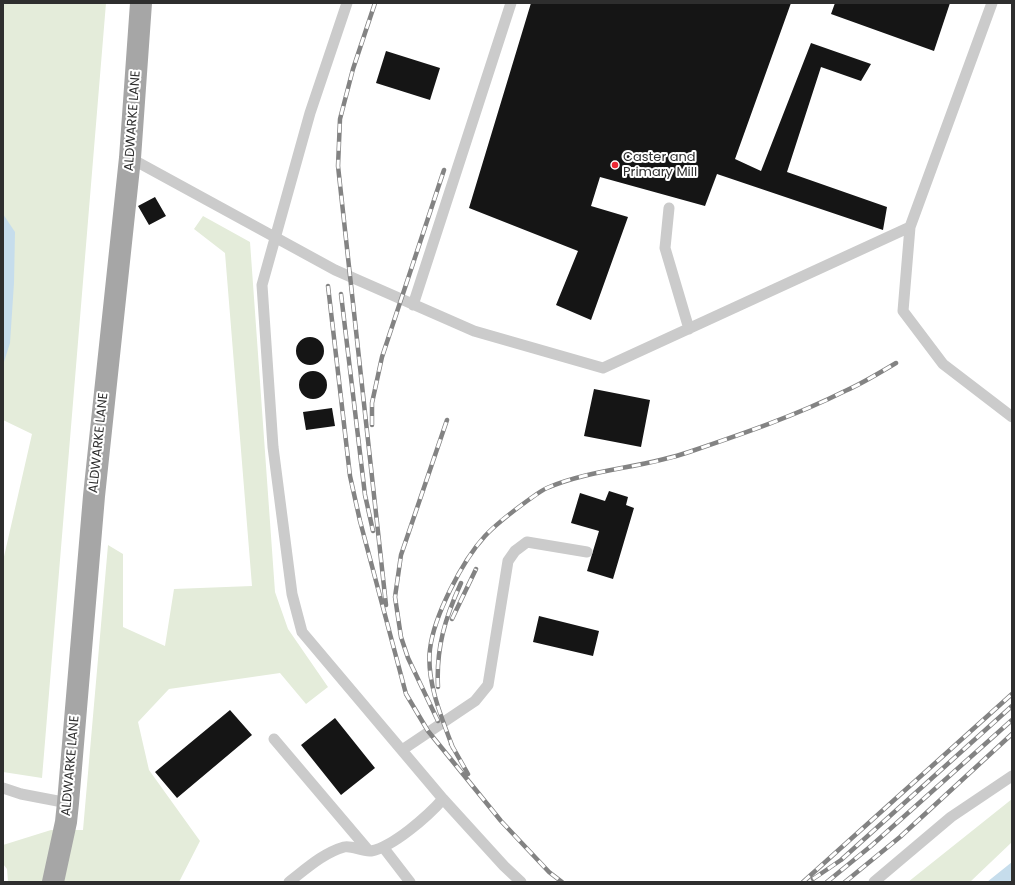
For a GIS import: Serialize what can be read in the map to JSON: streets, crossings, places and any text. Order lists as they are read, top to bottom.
{
  "streets": {
    "main road": ["ALDWARKE LANE"]
  },
  "places": ["Caster and Primary Mill"]
}
